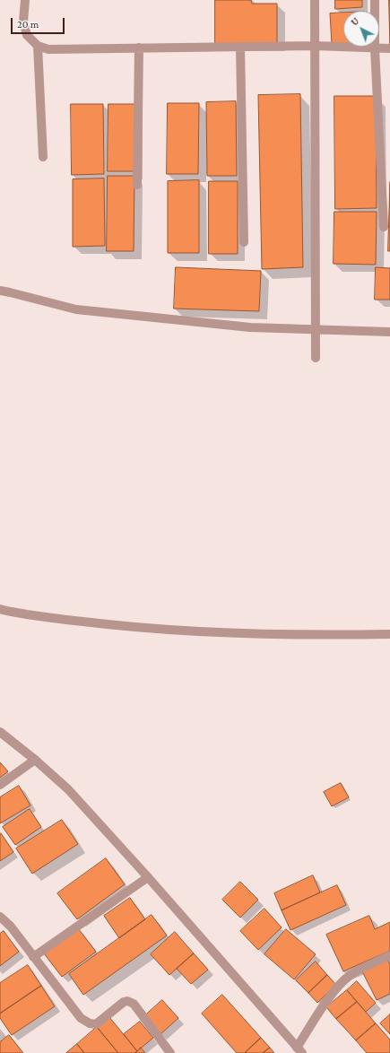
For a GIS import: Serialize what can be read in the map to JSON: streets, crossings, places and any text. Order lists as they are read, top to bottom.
{
  "scale_bar": "20 m",
  "north": "top left"
}
